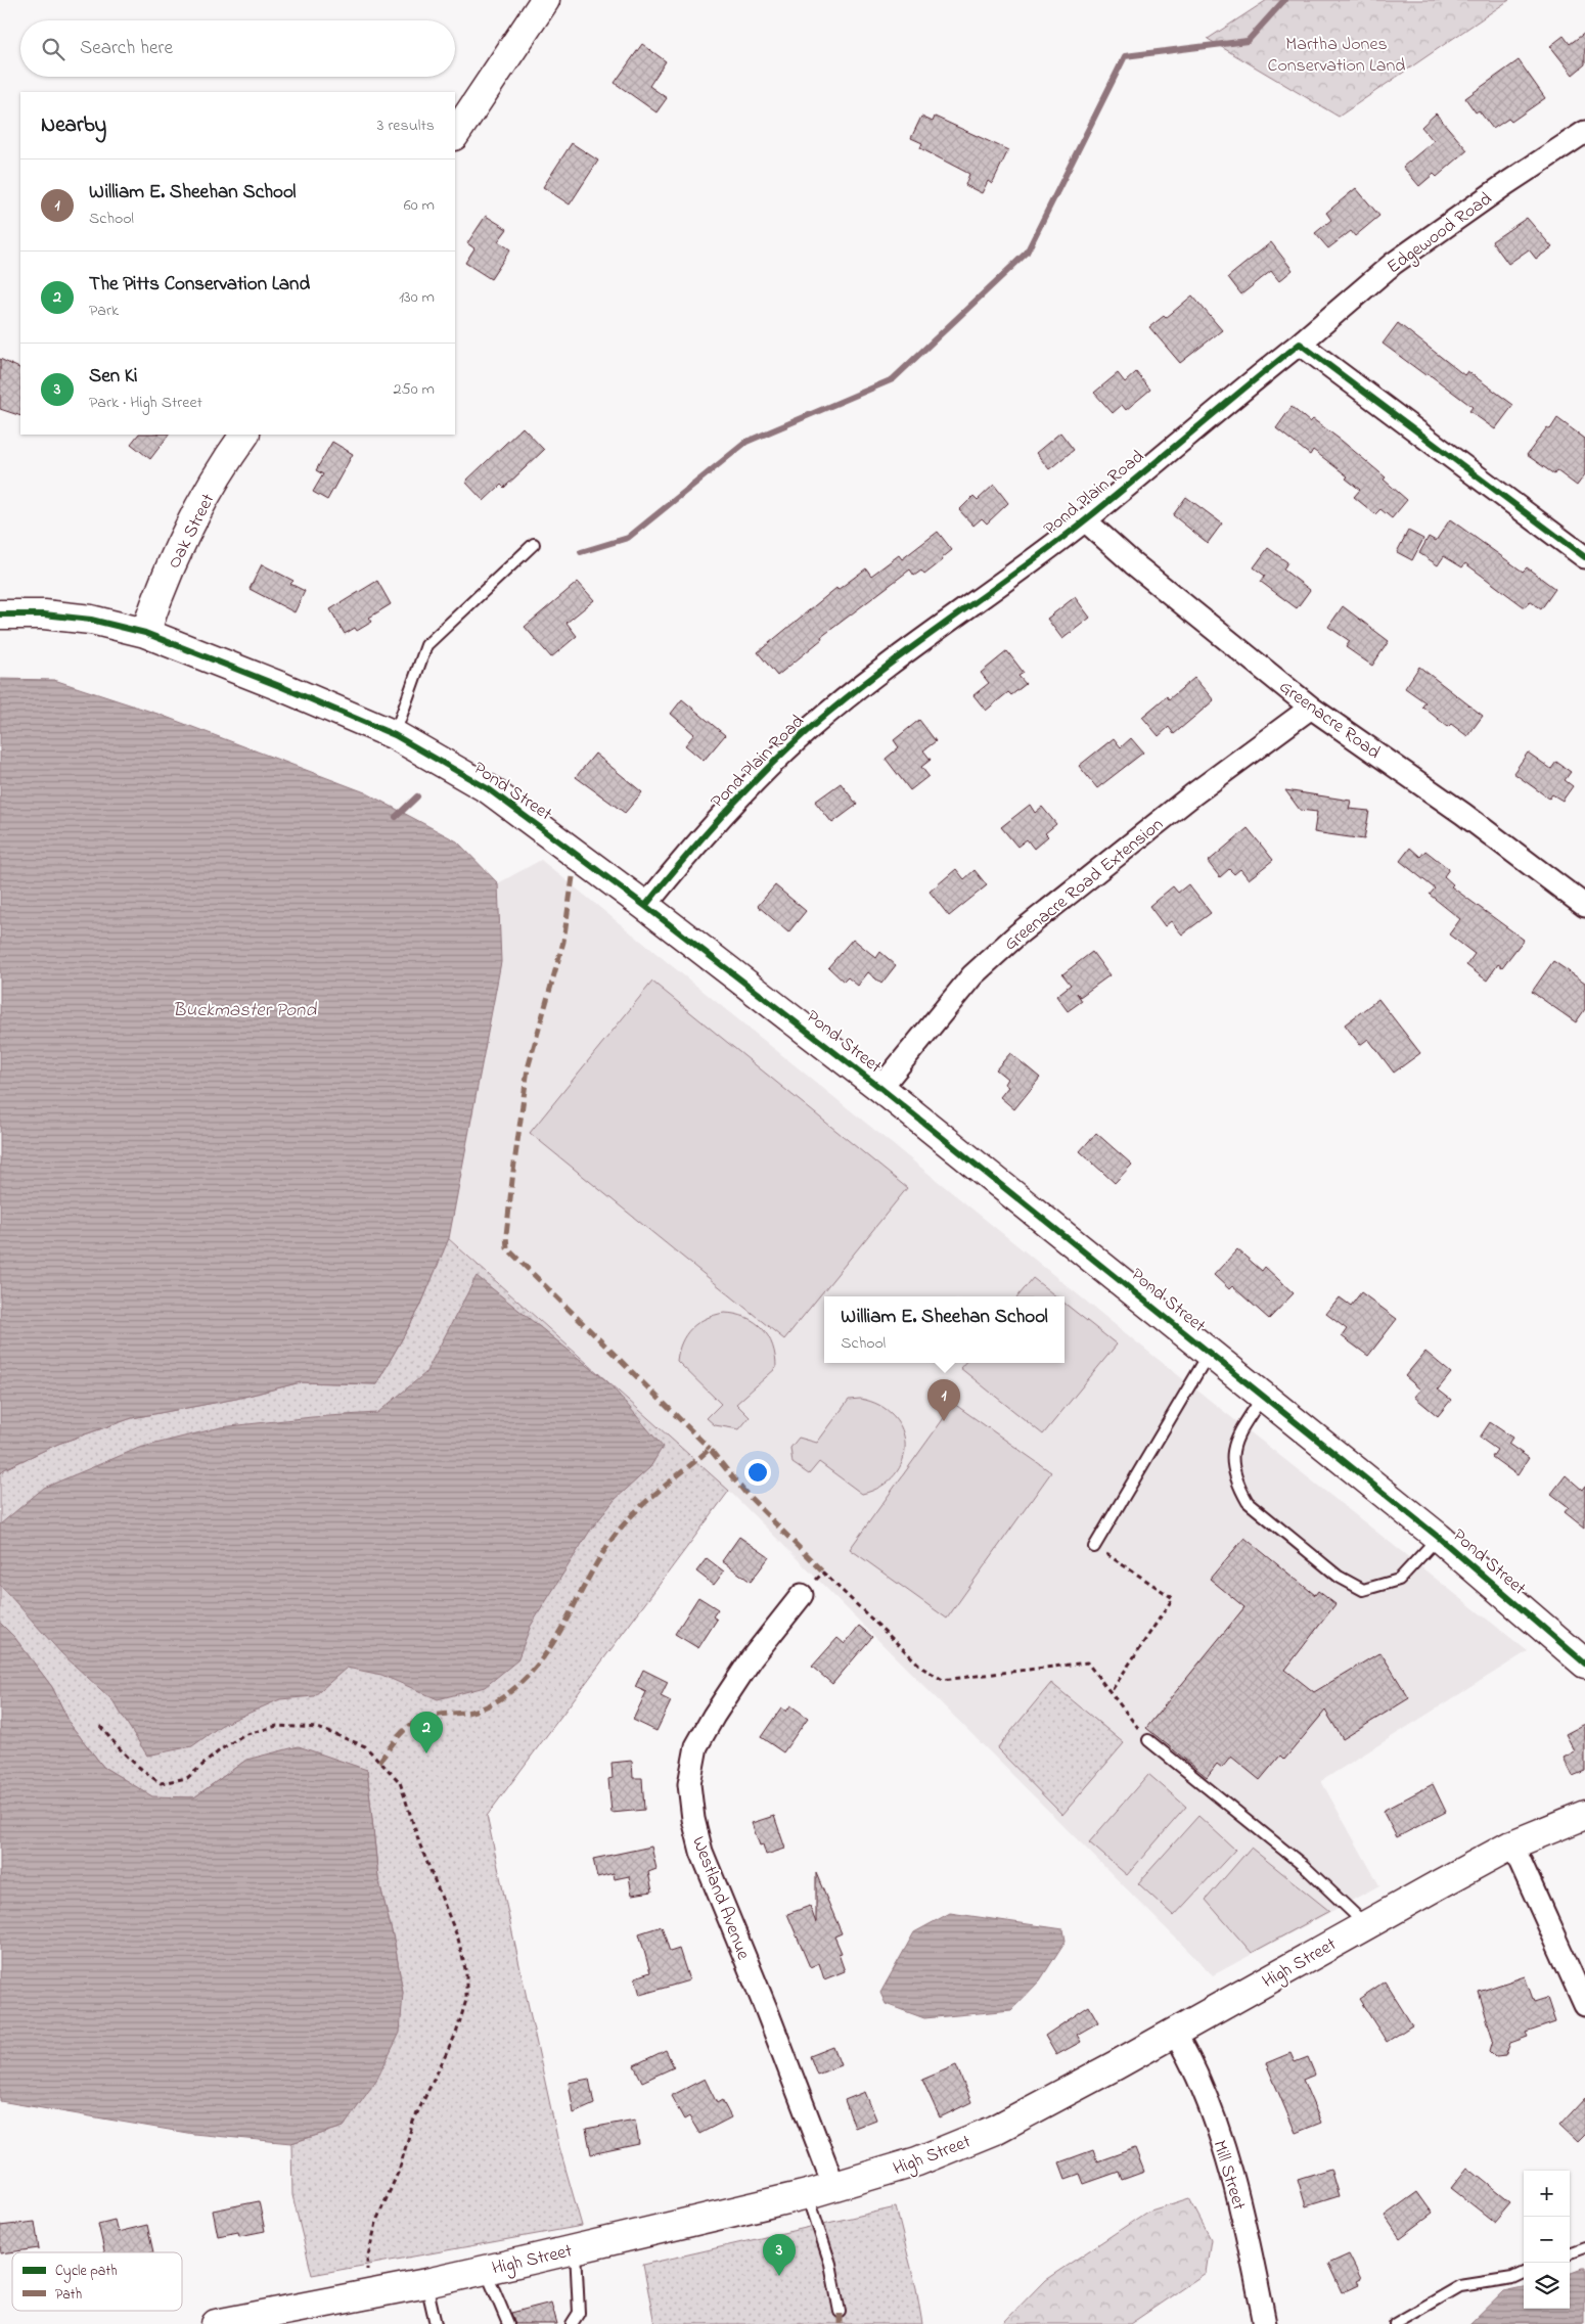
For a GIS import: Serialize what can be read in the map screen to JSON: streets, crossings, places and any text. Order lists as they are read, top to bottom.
{
  "streets": {
    "street": [
      "Edgewood Road",
      "Pond Plain Road",
      "Oak Street",
      "Greenacre Road",
      "Pond Street",
      "Greenacre Road Extension",
      "Westland Avenue",
      "High Street",
      "Mill Street"
    ]
  },
  "crossings": [
    ["Edgewood Road", "Pond Plain Road"],
    ["Pond Plain Road", "Greenacre Road"],
    ["Pond Plain Road", "Pond Street"],
    ["Oak Street", "Pond Street"],
    ["Greenacre Road", "Greenacre Road Extension"],
    ["Pond Street", "Greenacre Road Extension"],
    ["Westland Avenue", "High Street"],
    ["High Street", "Mill Street"]
  ],
  "water": ["Buckmaster Pond"],
  "parks": ["Martha Jones Conservation Land"],
  "legend": ["Cycle path", "Path"],
  "page": {
    "search": "Search here",
    "heading": ["Nearby", "3 results"],
    "list": [
      {
        "mark": "1",
        "name": "William E. Sheehan School",
        "note": "School",
        "value": "60 m"
      },
      {
        "mark": "2",
        "name": "The Pitts Conservation Land",
        "note": "Park",
        "value": "130 m"
      },
      {
        "mark": "3",
        "name": "Sen Ki",
        "note": "Park · High Street",
        "value": "250 m"
      }
    ],
    "popup": ["William E. Sheehan School", "School"],
    "pins": ["1", "2", "3"],
    "map_buttons": ["+", "−"]
  }
}
